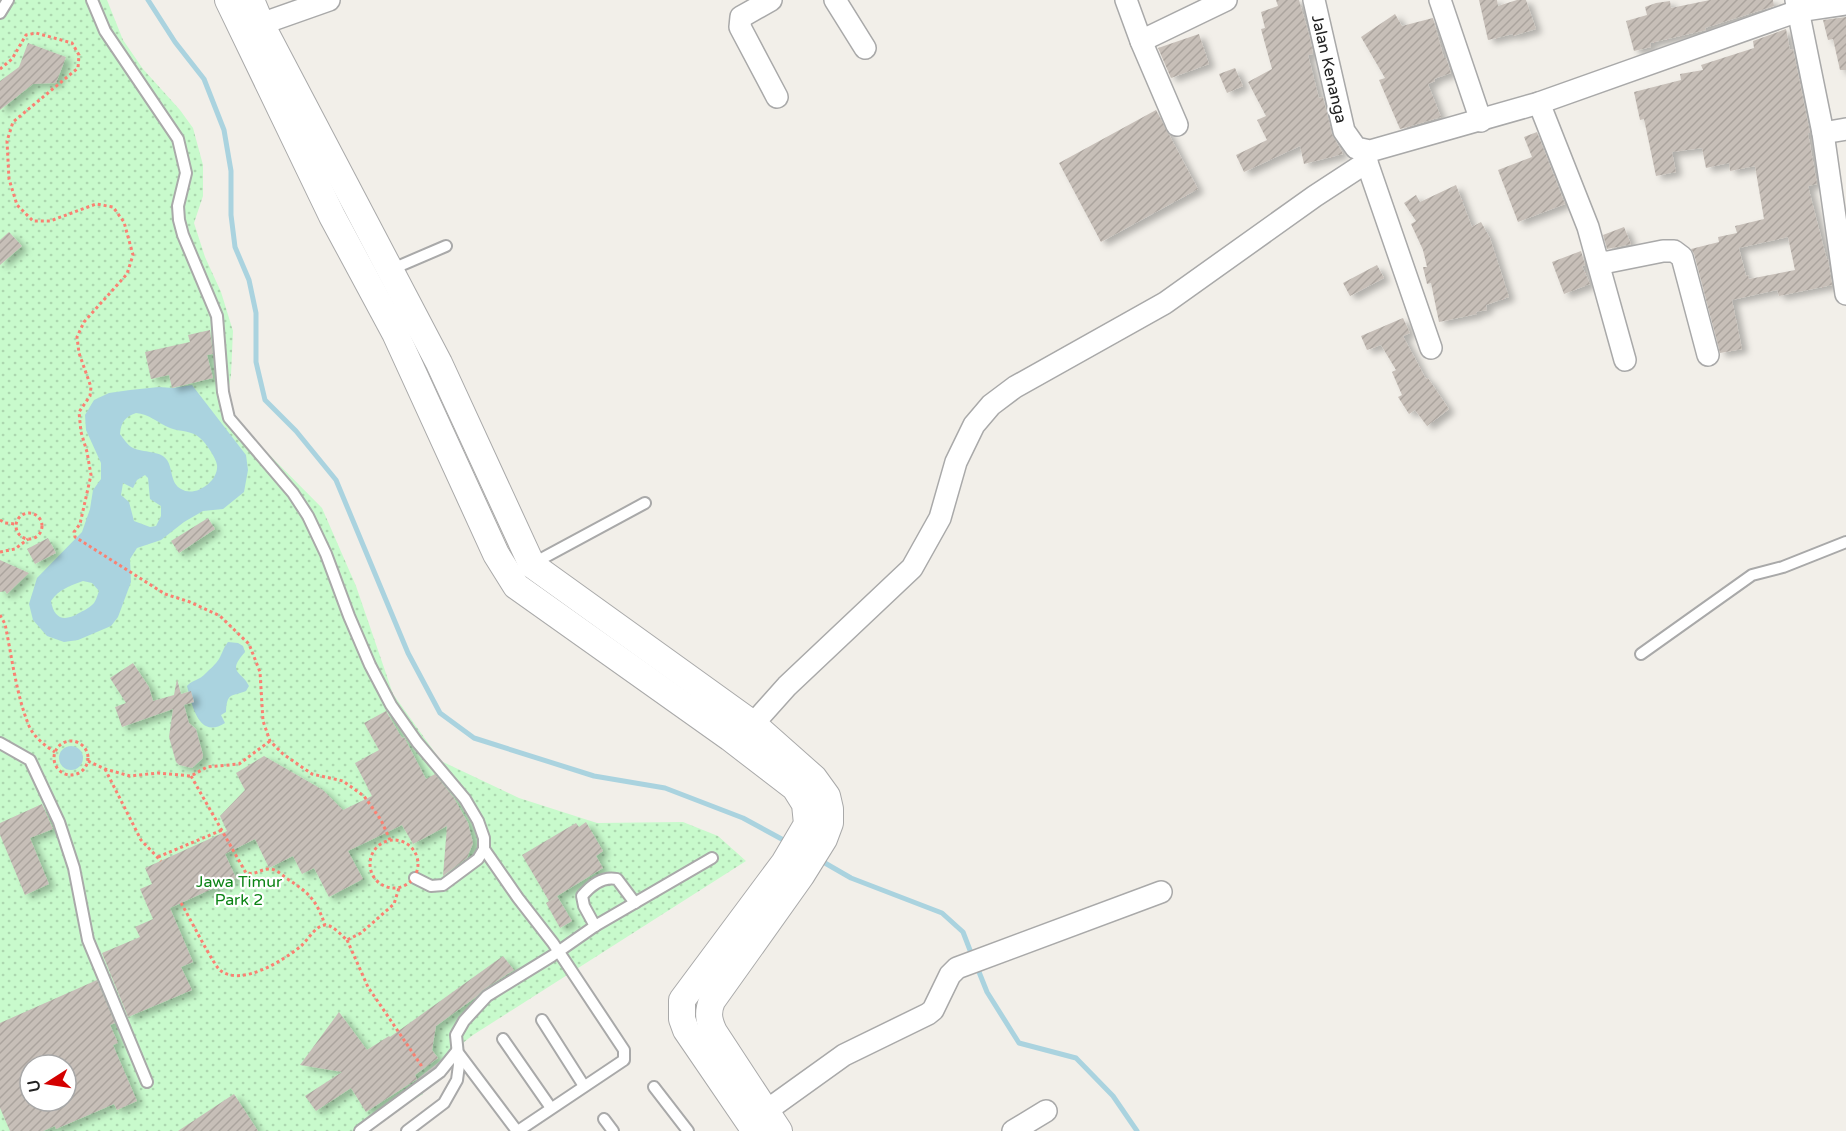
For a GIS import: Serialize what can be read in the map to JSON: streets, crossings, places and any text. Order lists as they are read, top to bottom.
{
  "streets": {
    "street": ["Jalan Kenanga"]
  },
  "parks": ["Jawa Timur Park 2"],
  "north": "left"
}
